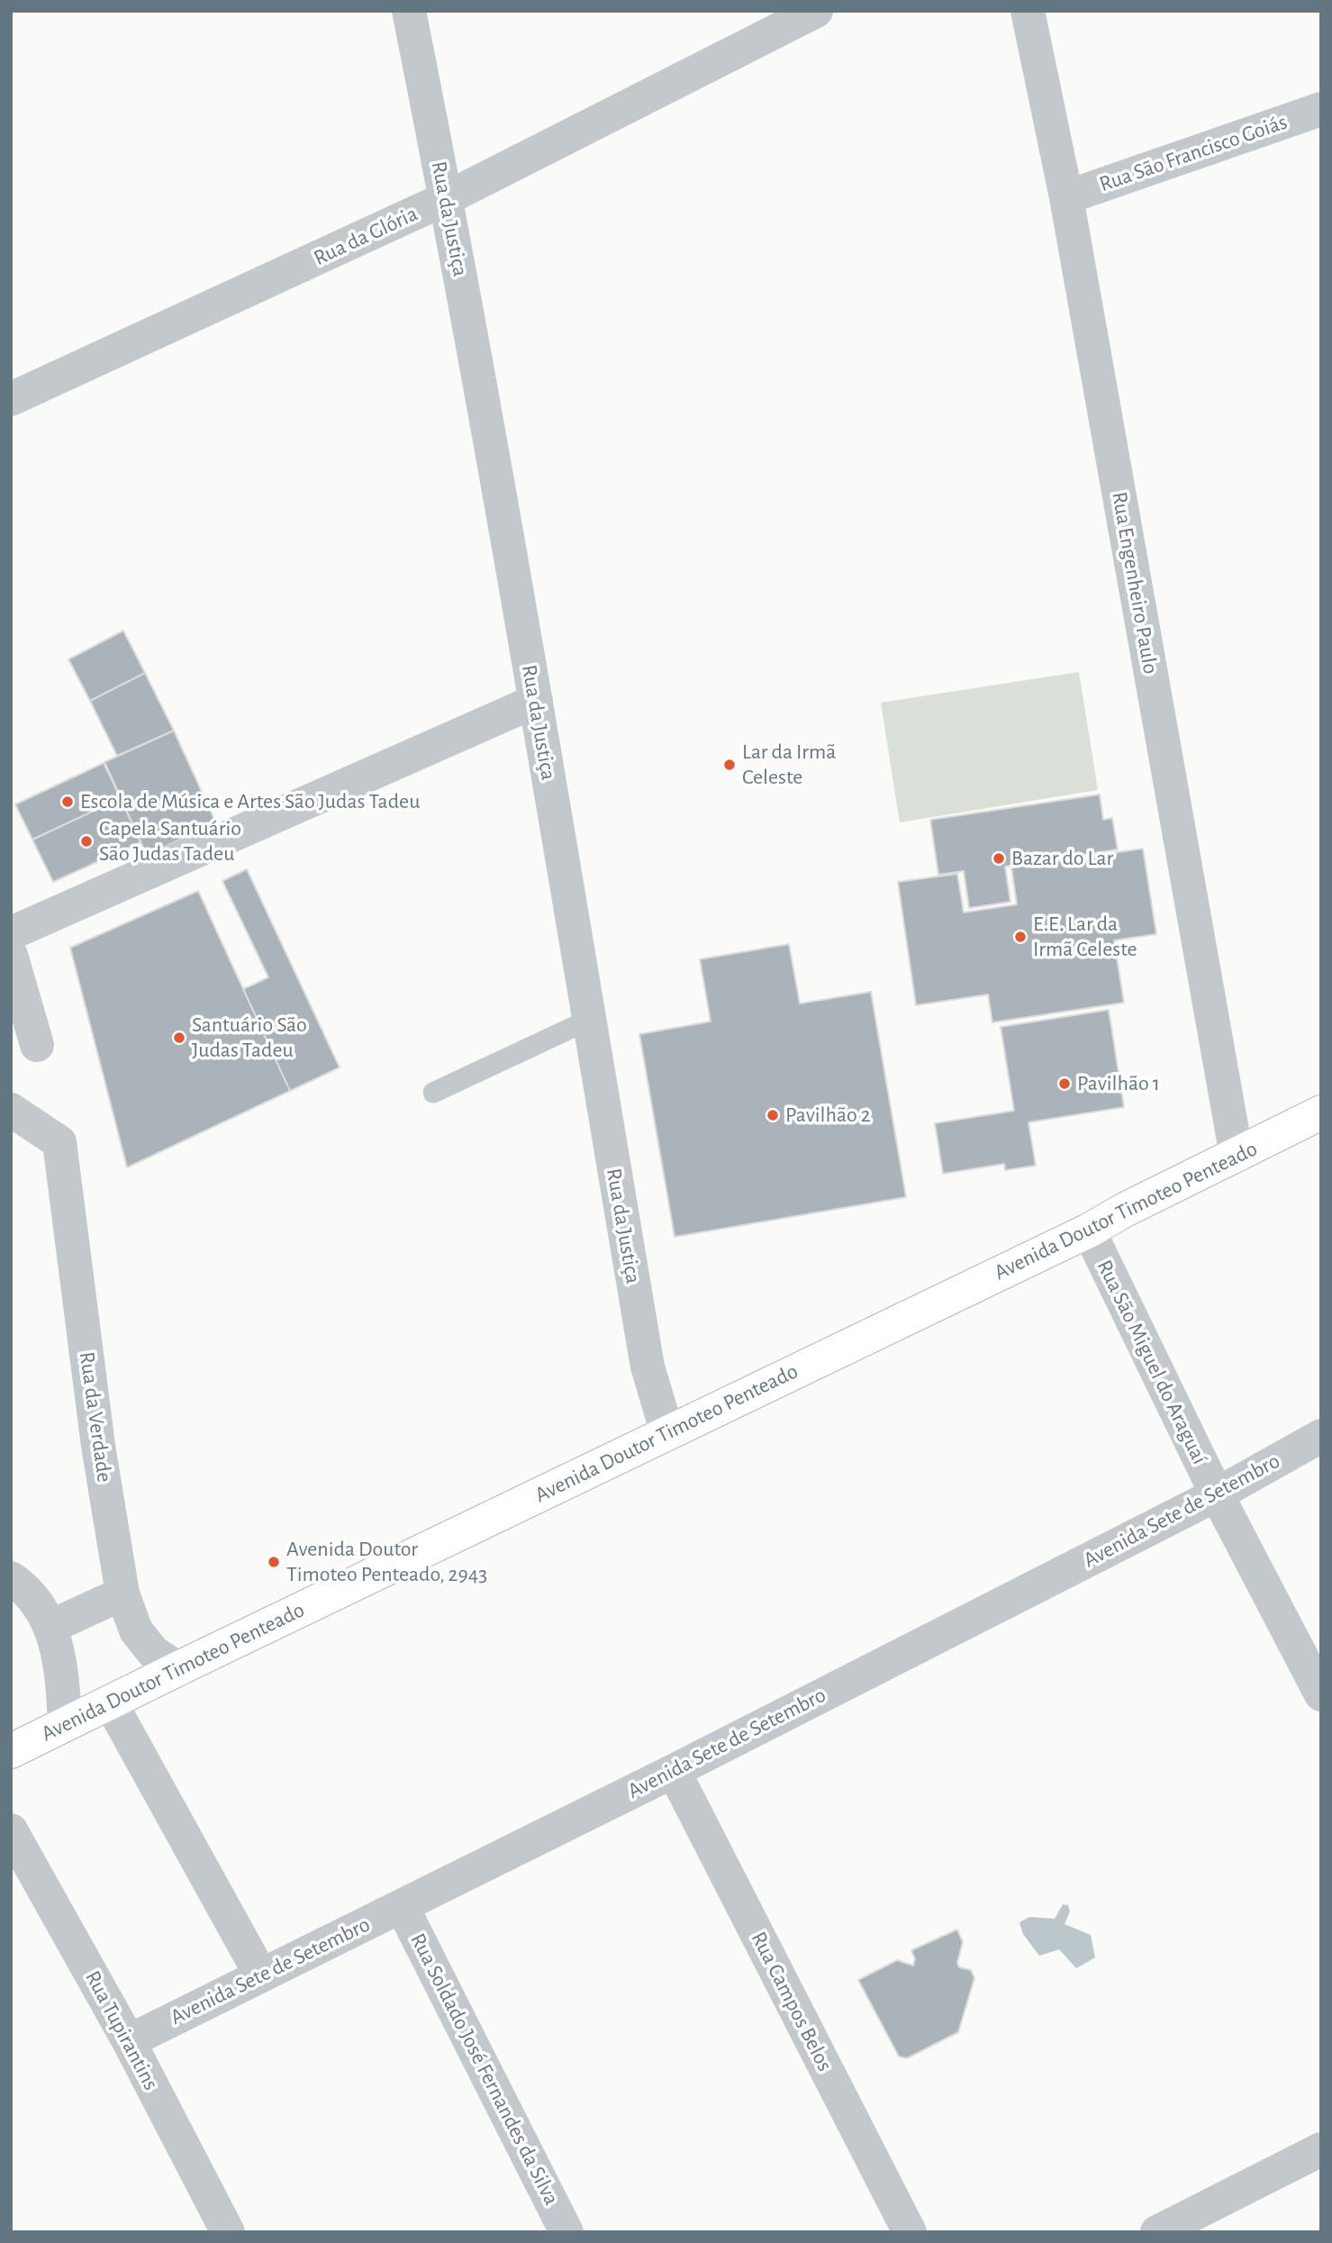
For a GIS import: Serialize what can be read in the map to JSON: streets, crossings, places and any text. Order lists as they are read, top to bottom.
{
  "streets": {
    "main road": ["Avenida Doutor Timoteo Penteado"],
    "street": [
      "Rua São Francisco Goiás",
      "Rua da Justiça",
      "Rua da Glória",
      "Rua Engenheiro Paulo",
      "Rua São Miguel do Araguaí",
      "Rua da Verdade",
      "Avenida Sete de Setembro",
      "Rua Campos Belos",
      "Rua Tupirantins",
      "Rua Soldado José Fernandes da Silva"
    ]
  },
  "crossings": [
    ["Rua São Francisco Goiás", "Rua Engenheiro Paulo"],
    ["Rua da Justiça", "Rua da Glória"],
    ["Rua da Justiça", "Avenida Doutor Timoteo Penteado"],
    ["Rua Engenheiro Paulo", "Avenida Doutor Timoteo Penteado"],
    ["Avenida Doutor Timoteo Penteado", "Rua São Miguel do Araguaí"],
    ["Avenida Doutor Timoteo Penteado", "Rua da Verdade"],
    ["Rua São Miguel do Araguaí", "Avenida Sete de Setembro"],
    ["Avenida Sete de Setembro", "Rua Campos Belos"],
    ["Avenida Sete de Setembro", "Rua Tupirantins"],
    ["Avenida Sete de Setembro", "Rua Soldado José Fernandes da Silva"]
  ],
  "places": [
    "Lar da Irmã Celeste",
    "Escola de Música e Artes São Judas Tadeu",
    "Capela Santuário São Judas Tadeu",
    "Bazar do Lar",
    "E.E. Lar da Irmã Celeste",
    "Santuário São Judas Tadeu",
    "Pavilhão 1",
    "Pavilhão 2",
    "Avenida Doutor Timoteo Penteado, 2943"
  ]
}
